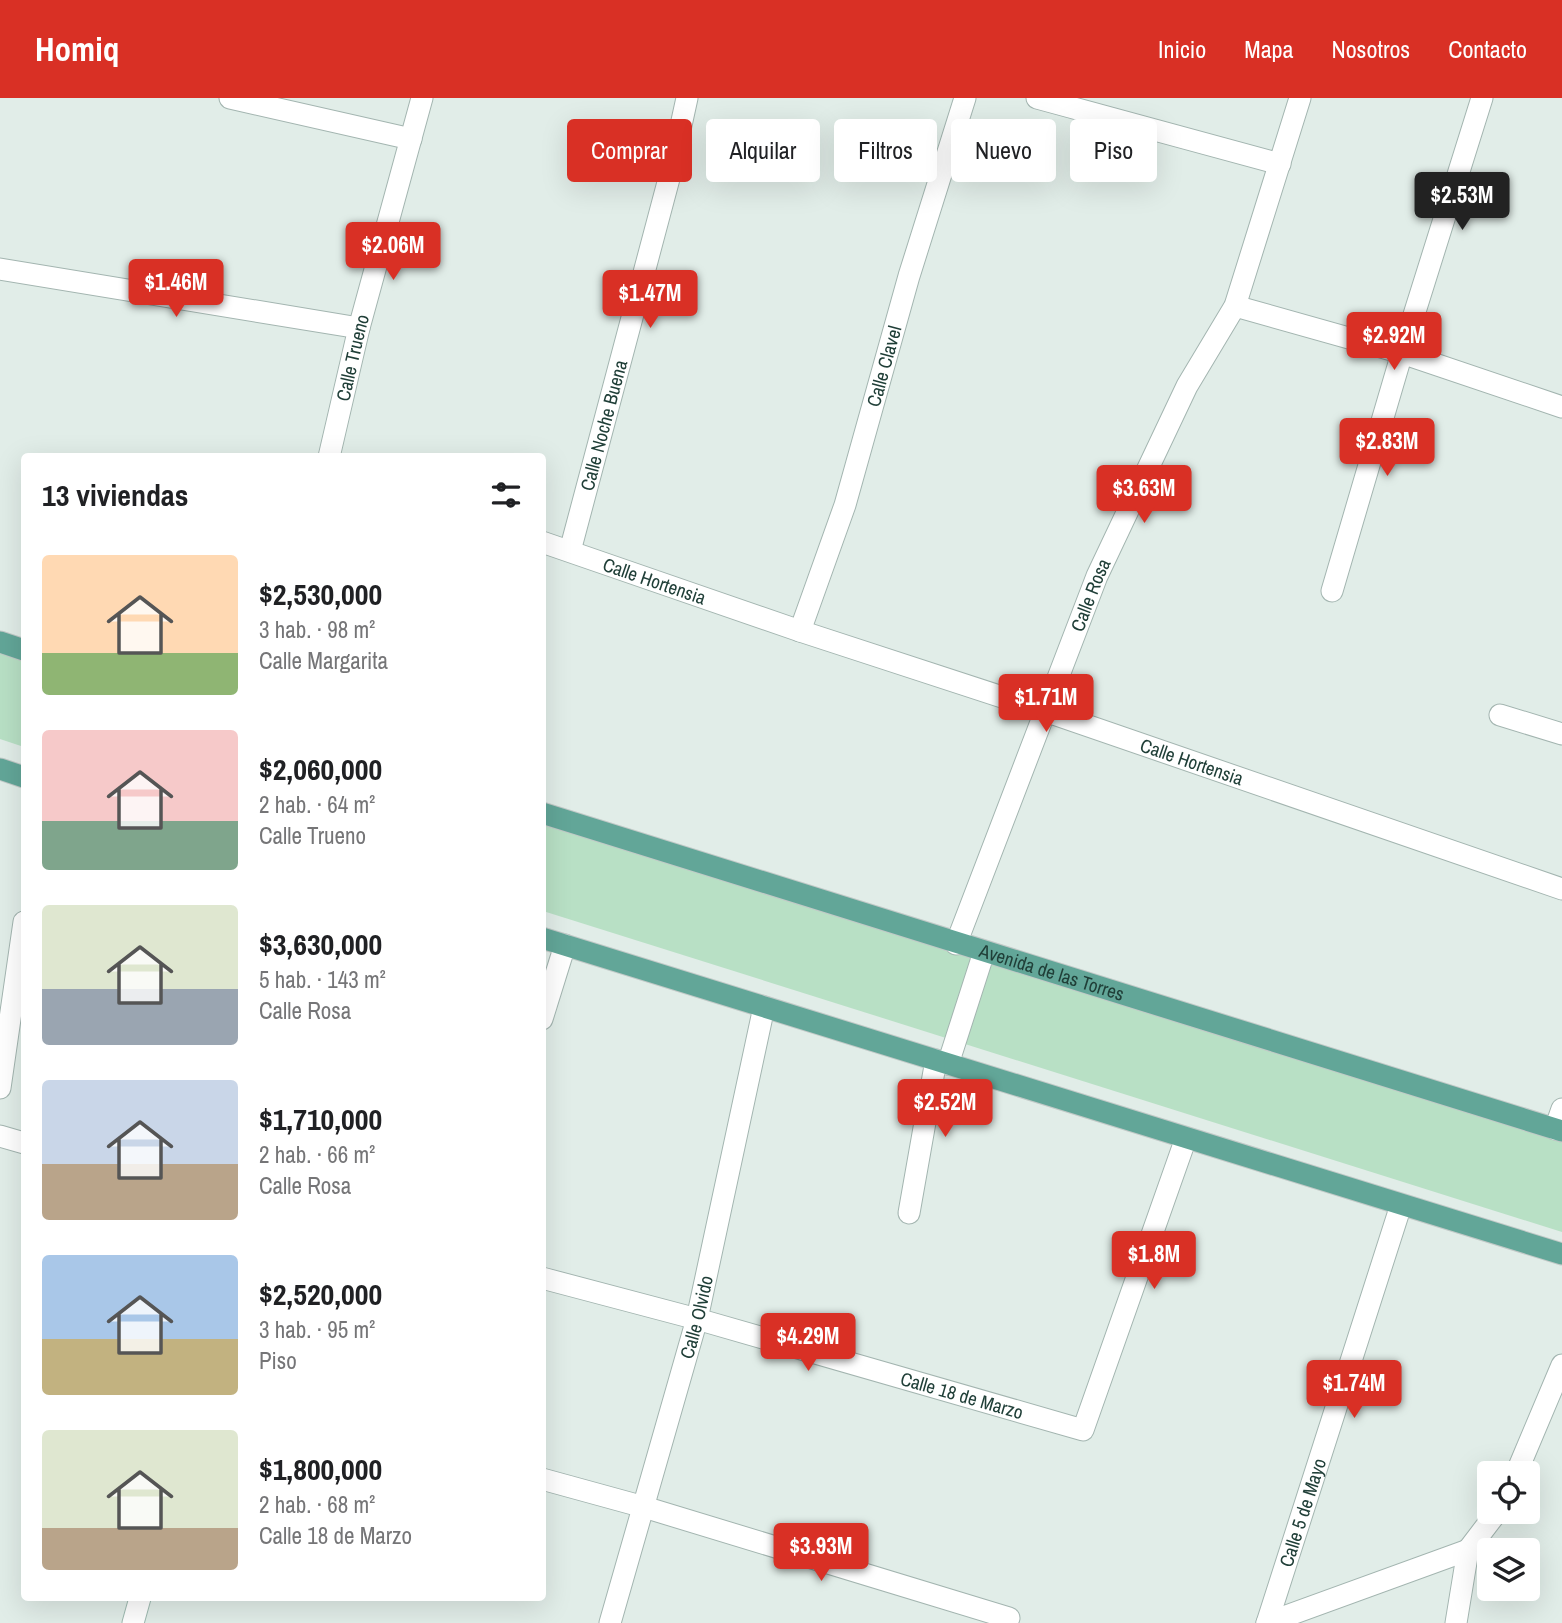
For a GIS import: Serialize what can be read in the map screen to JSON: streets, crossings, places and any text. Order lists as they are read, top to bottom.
{
  "streets": {
    "main road": ["Avenida de las Torres"],
    "street": [
      "Calle Trueno",
      "Calle Clavel",
      "Calle Noche Buena",
      "Calle Hortensia",
      "Calle Rosa",
      "Calle Olvido",
      "Calle 18 de Marzo",
      "Calle 5 de Mayo"
    ]
  },
  "crossings": [
    ["Calle Clavel", "Calle Hortensia"],
    ["Calle Noche Buena", "Calle Hortensia"],
    ["Calle Hortensia", "Calle Rosa"],
    ["Calle Rosa", "Avenida de las Torres"],
    ["Calle Olvido", "Calle 18 de Marzo"]
  ],
  "page": {
    "header": "Homiq",
    "nav": [
      "Inicio",
      "Mapa",
      "Nosotros",
      "Contacto"
    ],
    "chip": [
      "Comprar",
      "Alquilar",
      "Filtros",
      "Nuevo",
      "Piso"
    ],
    "price": [
      "$2.53M",
      "$2.06M",
      "$1.46M",
      "$1.47M",
      "$2.92M",
      "$2.83M",
      "$3.63M",
      "$1.71M",
      "$2.52M",
      "$1.8M",
      "$4.29M",
      "$1.74M",
      "$3.93M"
    ],
    "heading": "13 viviendas",
    "list": [
      {
        "name": "$2,530,000",
        "note": "3 hab. · 98 m² · Calle Margarita"
      },
      {
        "name": "$2,060,000",
        "note": "2 hab. · 64 m² · Calle Trueno"
      },
      {
        "name": "$3,630,000",
        "note": "5 hab. · 143 m² · Calle Rosa"
      },
      {
        "name": "$1,710,000",
        "note": "2 hab. · 66 m² · Calle Rosa"
      },
      {
        "name": "$2,520,000",
        "note": "3 hab. · 95 m² · Piso"
      },
      {
        "name": "$1,800,000",
        "note": "2 hab. · 68 m² · Calle 18 de Marzo"
      }
    ]
  }
}
